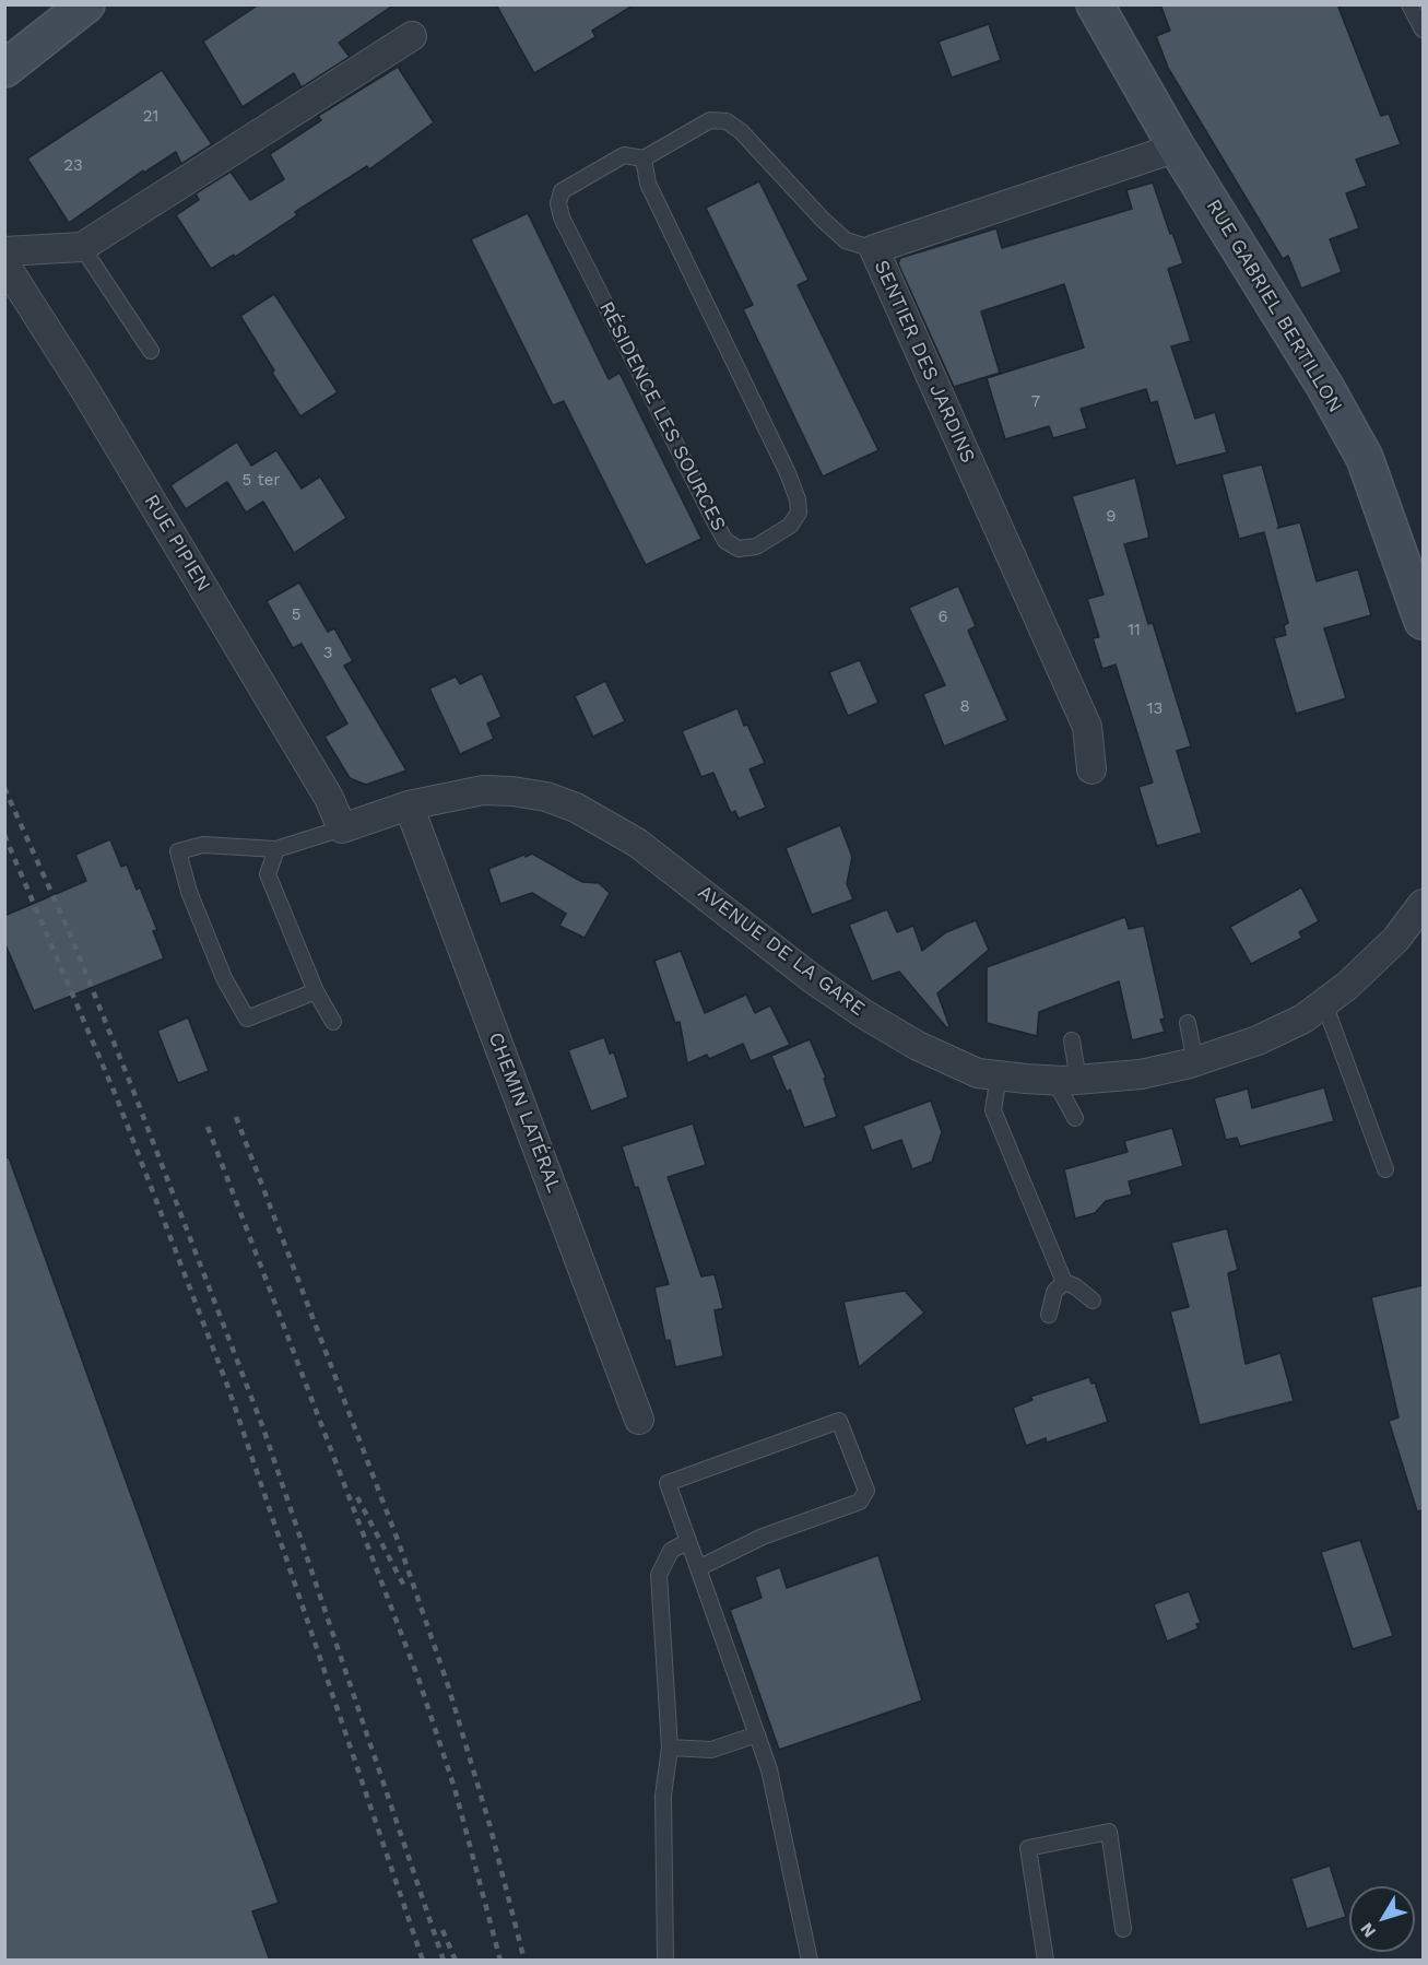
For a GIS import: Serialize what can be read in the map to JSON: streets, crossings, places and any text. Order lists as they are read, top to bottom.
{
  "streets": {
    "main road": ["RUE GABRIEL BERTILLON"],
    "street": [
      "SENTIER DES JARDINS",
      "RUE PIPIEN",
      "AVENUE DE LA GARE",
      "CHEMIN LATÉRAL"
    ],
    "lane": ["RÉSIDENCE LES SOURCES"]
  },
  "crossings": [
    ["RUE GABRIEL BERTILLON", "SENTIER DES JARDINS"],
    ["SENTIER DES JARDINS", "RÉSIDENCE LES SOURCES"],
    ["RUE PIPIEN", "AVENUE DE LA GARE"],
    ["AVENUE DE LA GARE", "CHEMIN LATÉRAL"]
  ],
  "house_numbers": [
    "21",
    "23",
    "7",
    "5 ter",
    "9",
    "5",
    "6",
    "11",
    "3",
    "8",
    "13"
  ],
  "north": "bottom left"
}
